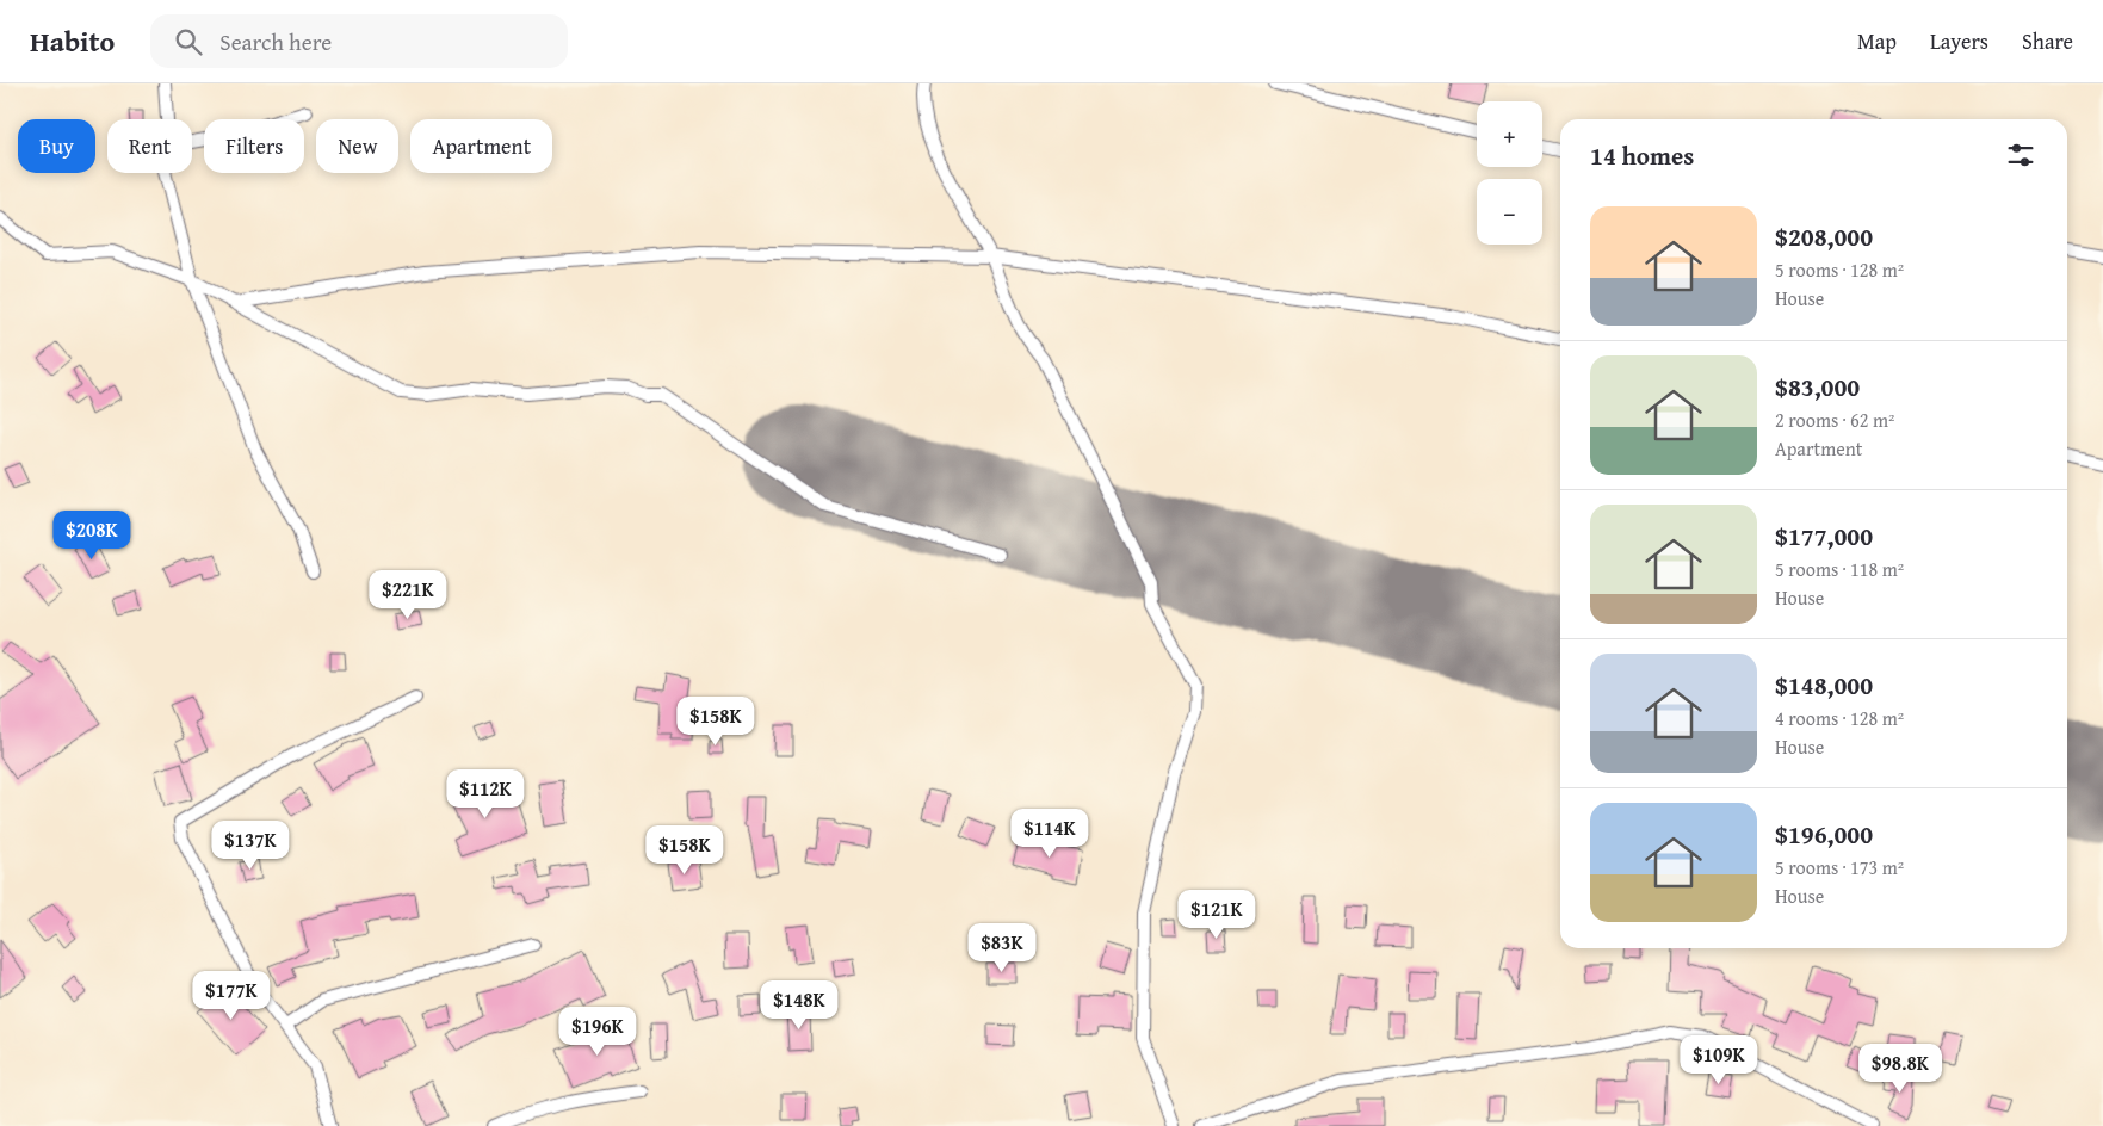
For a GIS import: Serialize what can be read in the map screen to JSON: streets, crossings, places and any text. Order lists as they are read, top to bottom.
{
  "page": {
    "header": "Habito",
    "search": "Search here",
    "nav": ["Map", "Layers", "Share"],
    "map_buttons": ["+", "−"],
    "chip": [
      "Buy",
      "Rent",
      "Filters",
      "New",
      "Apartment"
    ],
    "heading": "14 homes",
    "list": [
      {
        "name": "$208,000",
        "note": "5 rooms · 128 m² · House"
      },
      {
        "name": "$83,000",
        "note": "2 rooms · 62 m² · Apartment"
      },
      {
        "name": "$177,000",
        "note": "5 rooms · 118 m² · House"
      },
      {
        "name": "$148,000",
        "note": "4 rooms · 128 m² · House"
      },
      {
        "name": "$196,000",
        "note": "5 rooms · 173 m² · House"
      }
    ],
    "price": [
      "$208K",
      "$221K",
      "$158K",
      "$112K",
      "$114K",
      "$137K",
      "$158K",
      "$121K",
      "$83K",
      "$177K",
      "$148K",
      "$196K",
      "$109K",
      "$98.8K"
    ]
  }
}
